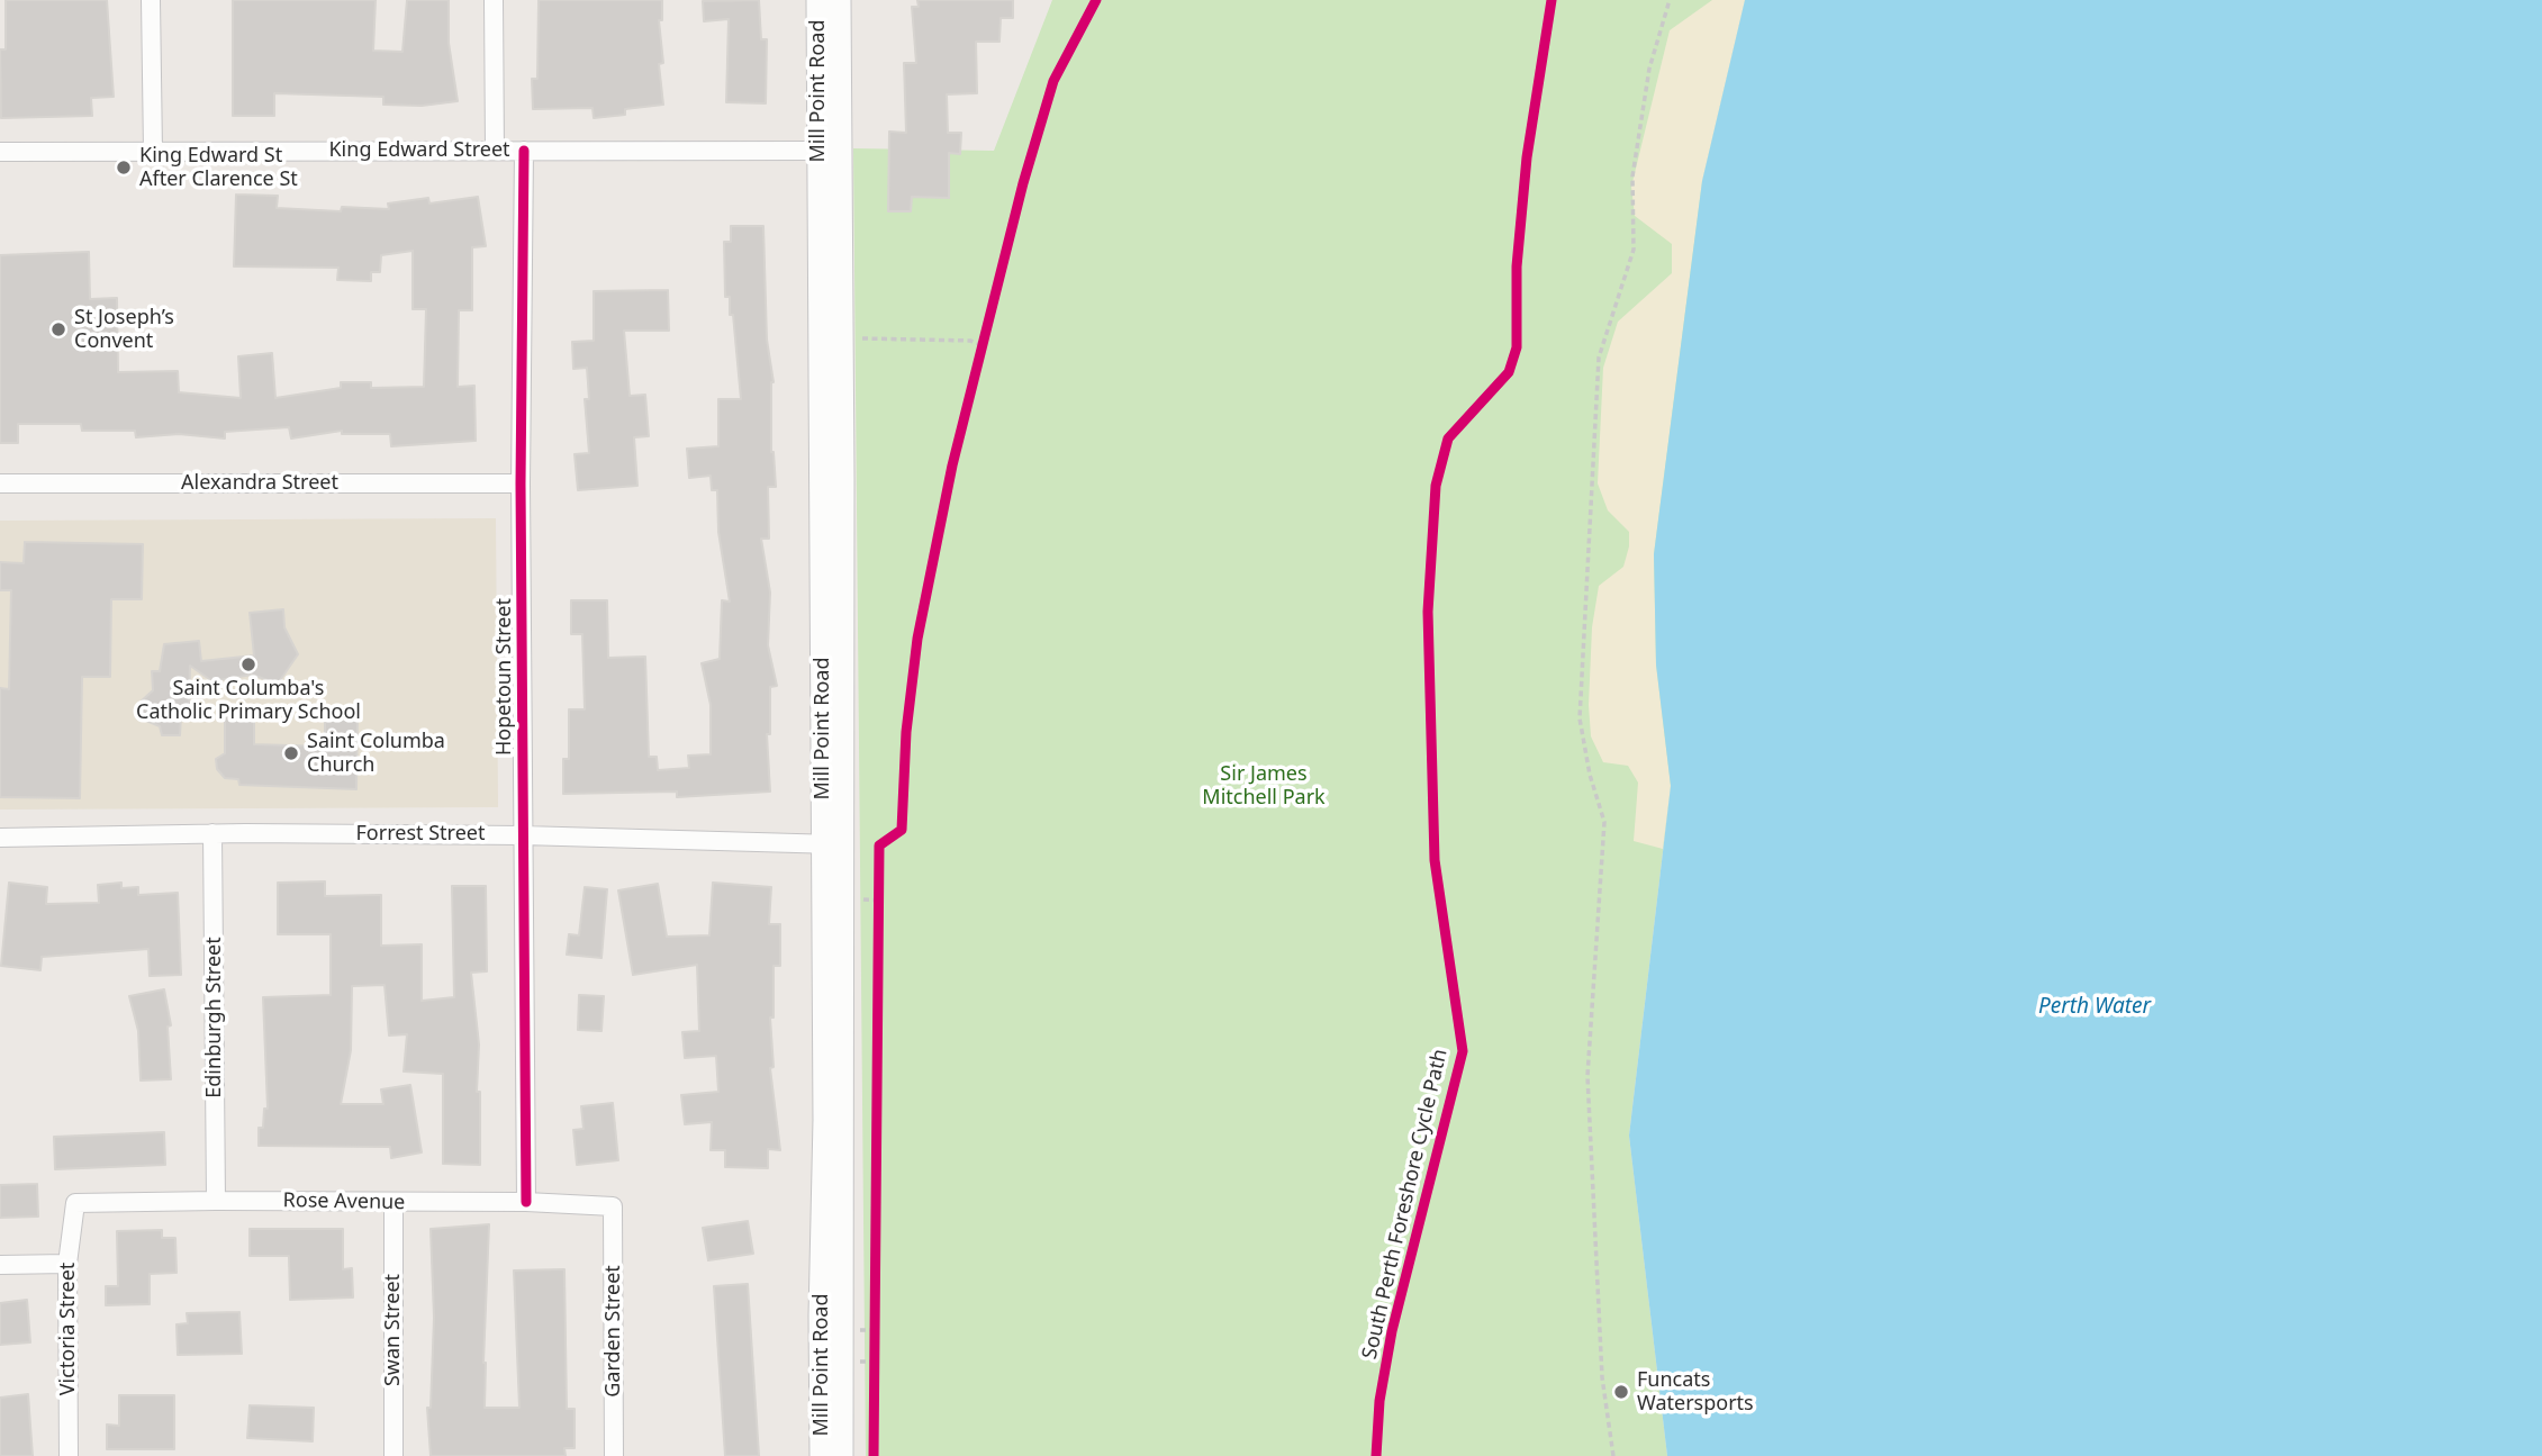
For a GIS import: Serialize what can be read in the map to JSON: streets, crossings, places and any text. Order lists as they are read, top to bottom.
{
  "streets": {
    "main road": ["Mill Point Road"],
    "street": [
      "King Edward Street",
      "Alexandra Street",
      "Hopetoun Street",
      "Forrest Street",
      "Edinburgh Street",
      "Rose Avenue",
      "Victoria Street",
      "Swan Street",
      "Garden Street"
    ],
    "cycle path": ["South Perth Foreshore Cycle Path"]
  },
  "crossings": [
    ["Mill Point Road", "King Edward Street"],
    ["Mill Point Road", "Forrest Street"],
    ["King Edward Street", "Hopetoun Street"],
    ["Alexandra Street", "Hopetoun Street"],
    ["Hopetoun Street", "Forrest Street"],
    ["Hopetoun Street", "Rose Avenue"],
    ["Forrest Street", "Edinburgh Street"],
    ["Edinburgh Street", "Rose Avenue"],
    ["Rose Avenue", "Victoria Street"],
    ["Rose Avenue", "Swan Street"],
    ["Rose Avenue", "Garden Street"]
  ],
  "water": ["Perth Water"],
  "parks": ["Sir James Mitchell Park"],
  "places": [
    "King Edward St After Clarence St",
    "St Joseph’s Convent",
    "Saint Columba's Catholic Primary School",
    "Saint Columba Church",
    "Funcats Watersports"
  ]
}
